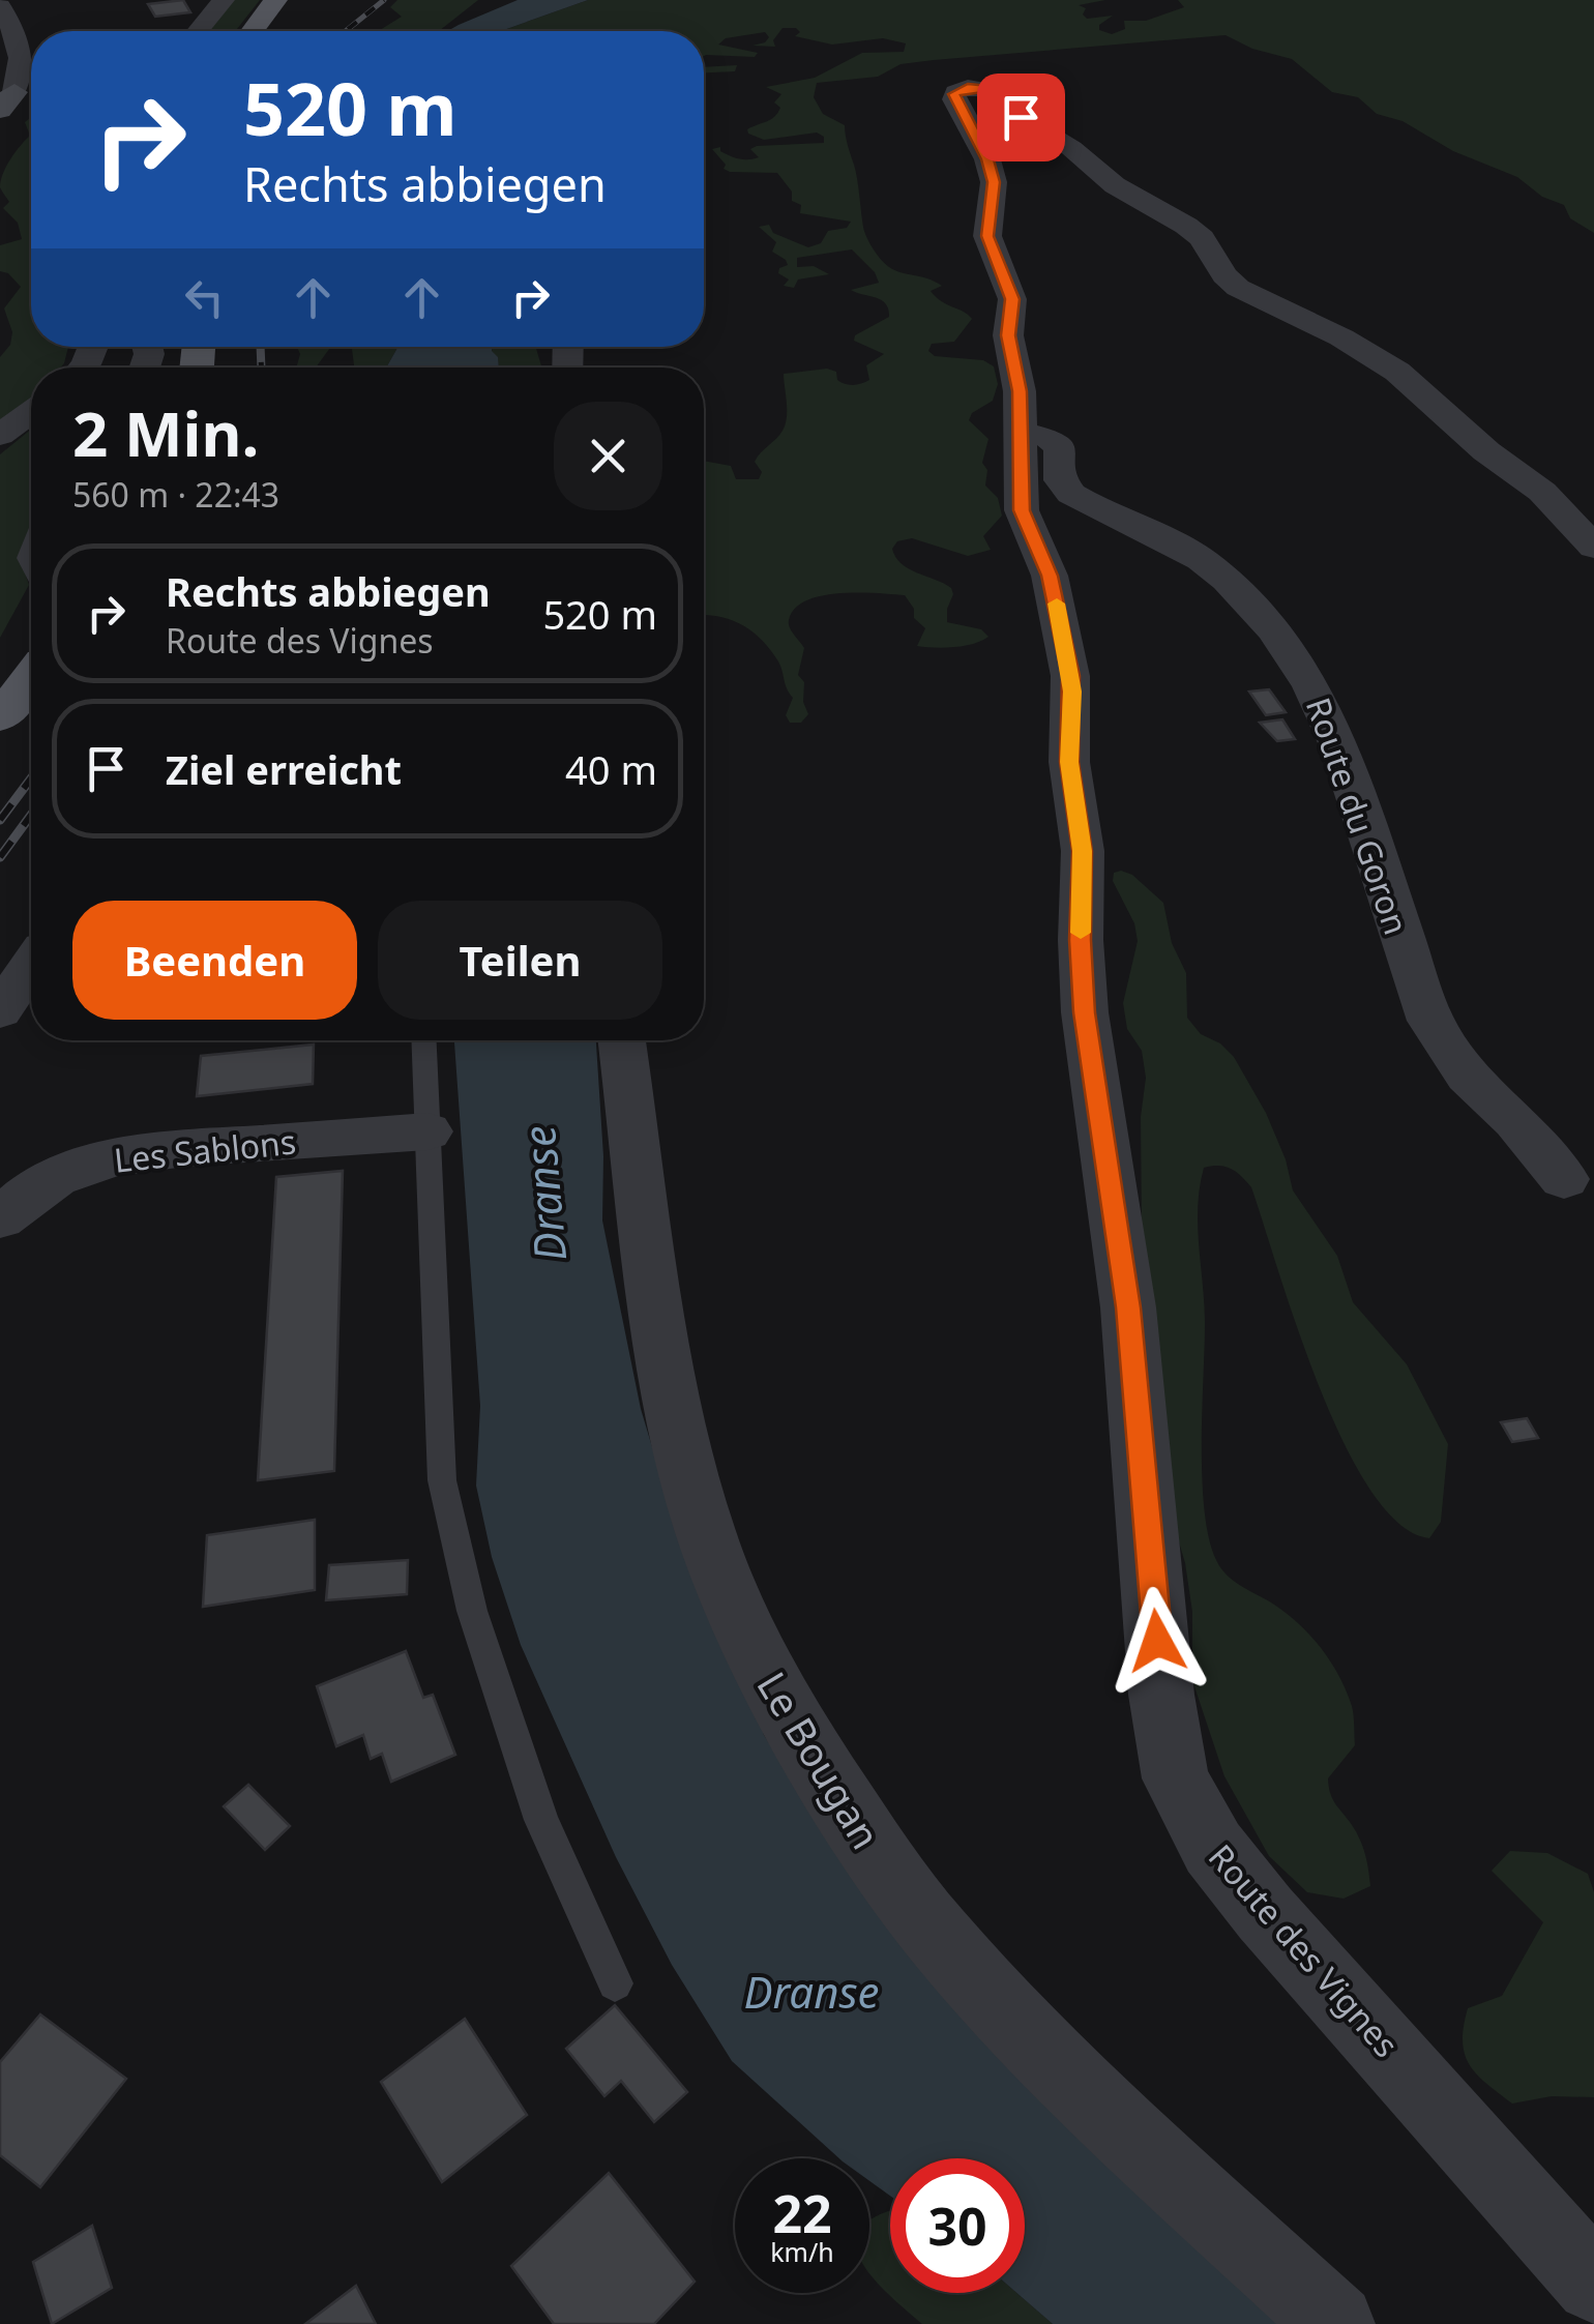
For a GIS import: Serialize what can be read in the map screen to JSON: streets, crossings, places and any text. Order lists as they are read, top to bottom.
{
  "streets": {
    "street": [
      "Route du Goron",
      "Les Sablons",
      "Le Bougan",
      "Route des Vignes"
    ]
  },
  "crossings": [
    ["Route du Goron", "Route des Vignes"]
  ],
  "water": ["Dranse"],
  "page": {
    "turn": ["520 m", "Rechts abbiegen"],
    "heading": ["2 Min.", "560 m · 22:43"],
    "list": [
      {
        "name": "Rechts abbiegen",
        "note": "Route des Vignes",
        "value": "520 m"
      },
      {
        "name": "Ziel erreicht",
        "value": "40 m"
      }
    ],
    "buttons": ["Beenden", "Teilen"],
    "speed": "22 km/h",
    "limit": "30"
  }
}
